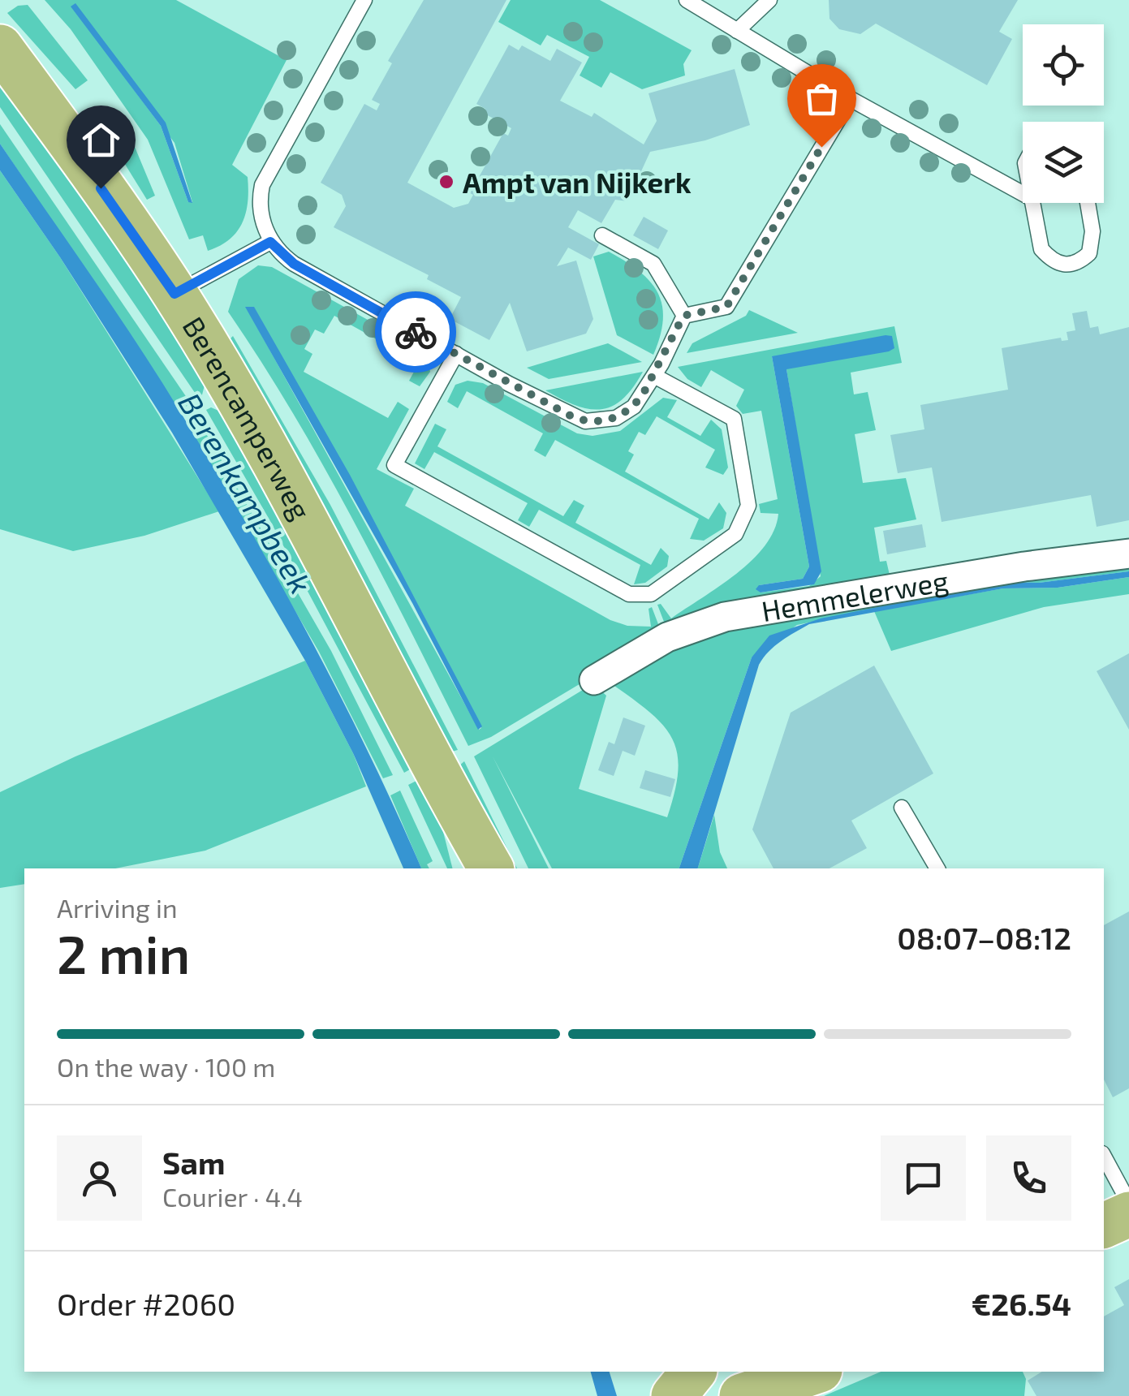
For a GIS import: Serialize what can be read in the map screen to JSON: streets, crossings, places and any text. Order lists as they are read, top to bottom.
{
  "streets": {
    "main road": ["Berencamperweg"],
    "street": ["Hemmelerweg"]
  },
  "water": ["Berenkampbeek"],
  "places": ["Ampt van Nijkerk"],
  "page": {
    "heading": ["2 min", "Arriving in", "08:07–08:12"],
    "panel": [
      "Sam",
      "Courier · 4.4",
      "Order #2060",
      "€26.54"
    ],
    "bar": "On the way · 100 m"
  }
}
